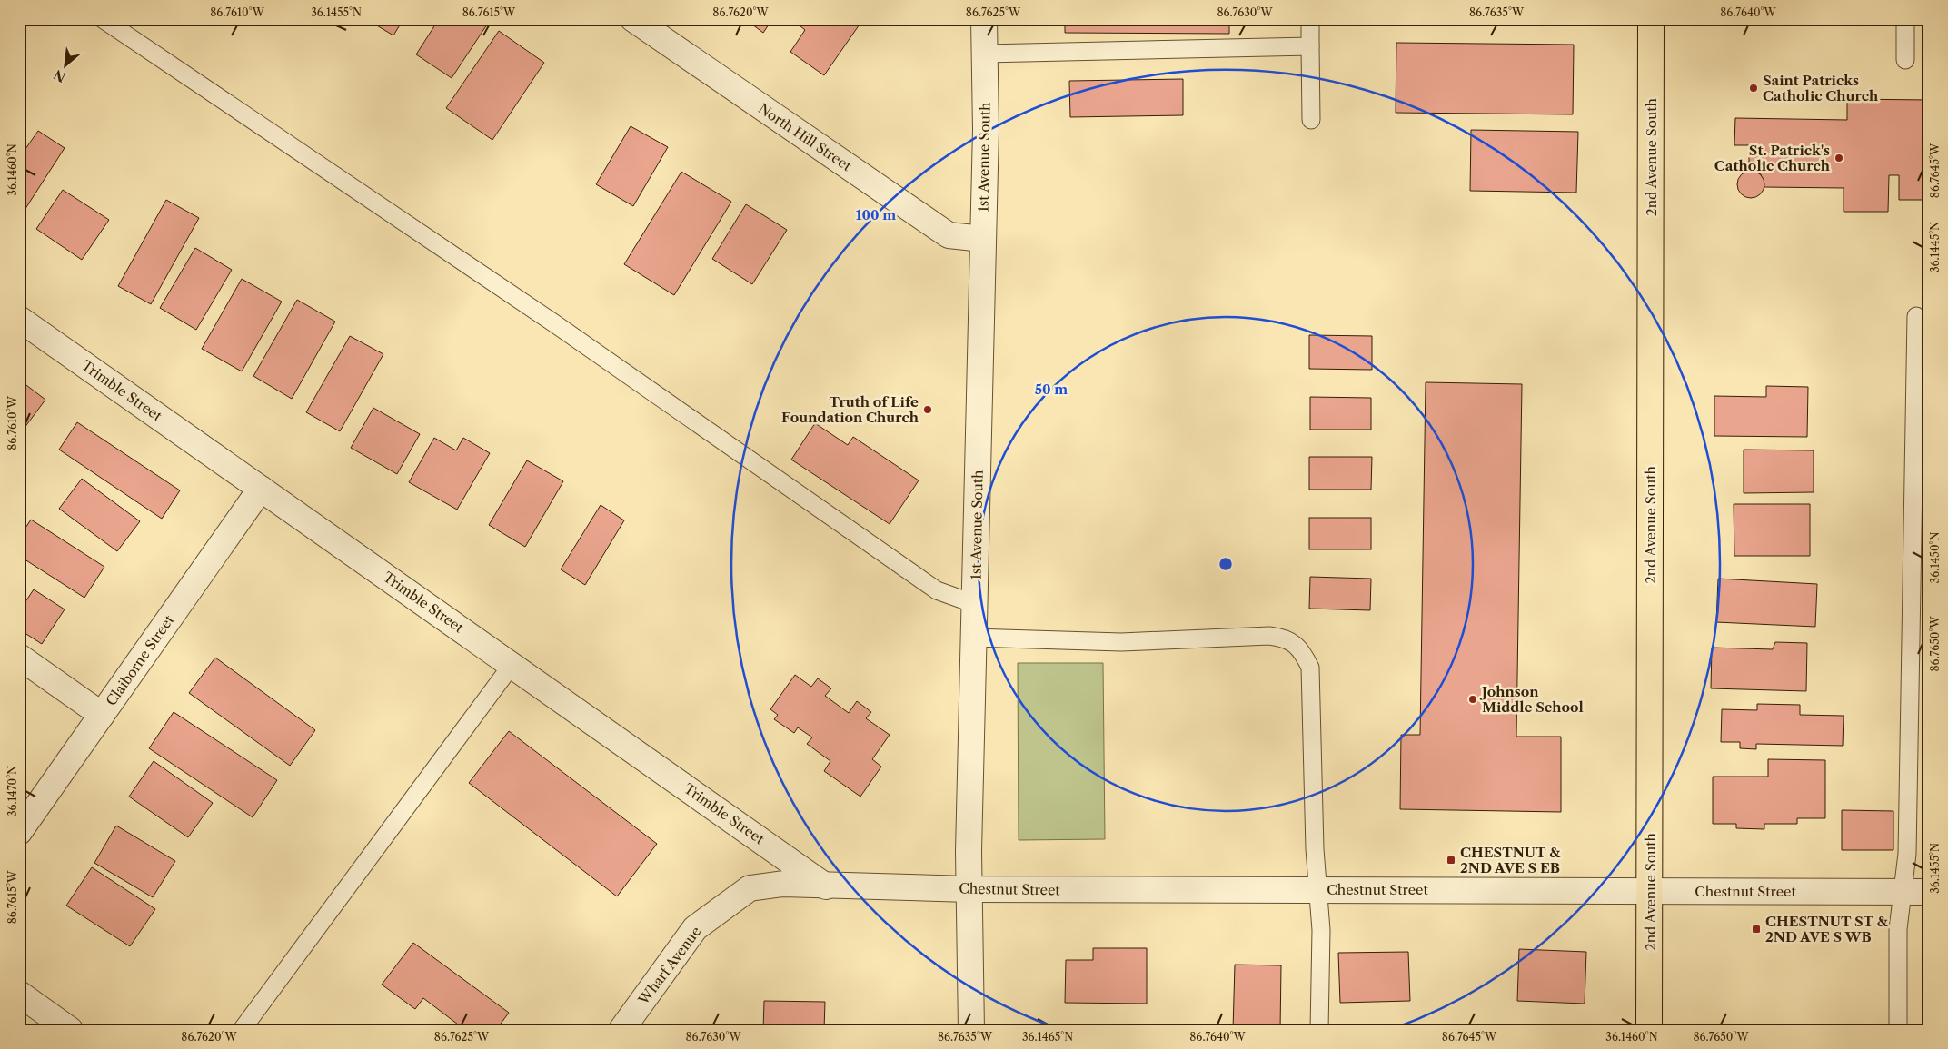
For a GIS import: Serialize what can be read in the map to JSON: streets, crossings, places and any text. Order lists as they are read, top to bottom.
{
  "streets": {
    "main road": ["2nd Avenue South"],
    "street": [
      "North Hill Street",
      "1st Avenue South",
      "Trimble Street",
      "Claiborne Street",
      "Chestnut Street",
      "Wharf Avenue"
    ]
  },
  "crossings": [
    ["North Hill Street", "1st Avenue South"],
    ["1st Avenue South", "Chestnut Street"],
    ["2nd Avenue South", "Chestnut Street"],
    ["Trimble Street", "Claiborne Street"],
    ["Trimble Street", "Chestnut Street"],
    ["Trimble Street", "Wharf Avenue"],
    ["Chestnut Street", "Wharf Avenue"]
  ],
  "places": {
    "other": [
      "Saint Patricks Catholic Church",
      "St. Patrick's Catholic Church",
      "Truth of Life Foundation Church",
      "Johnson Middle School"
    ],
    "transit": ["CHESTNUT & 2ND AVE S EB", "CHESTNUT ST & 2ND AVE S WB"]
  },
  "north": "bottom left",
  "coordinates": [
    "86.7610°W",
    "36.1455°N",
    "86.7615°W",
    "86.7620°W",
    "86.7625°W",
    "86.7630°W",
    "86.7635°W",
    "86.7640°W",
    "36.1460°N",
    "86.7645°W",
    "36.1445°N",
    "36.1450°N",
    "86.7650°W",
    "36.1470°N",
    "36.1465°N"
  ],
  "rings": ["100 m", "50 m"]
}
